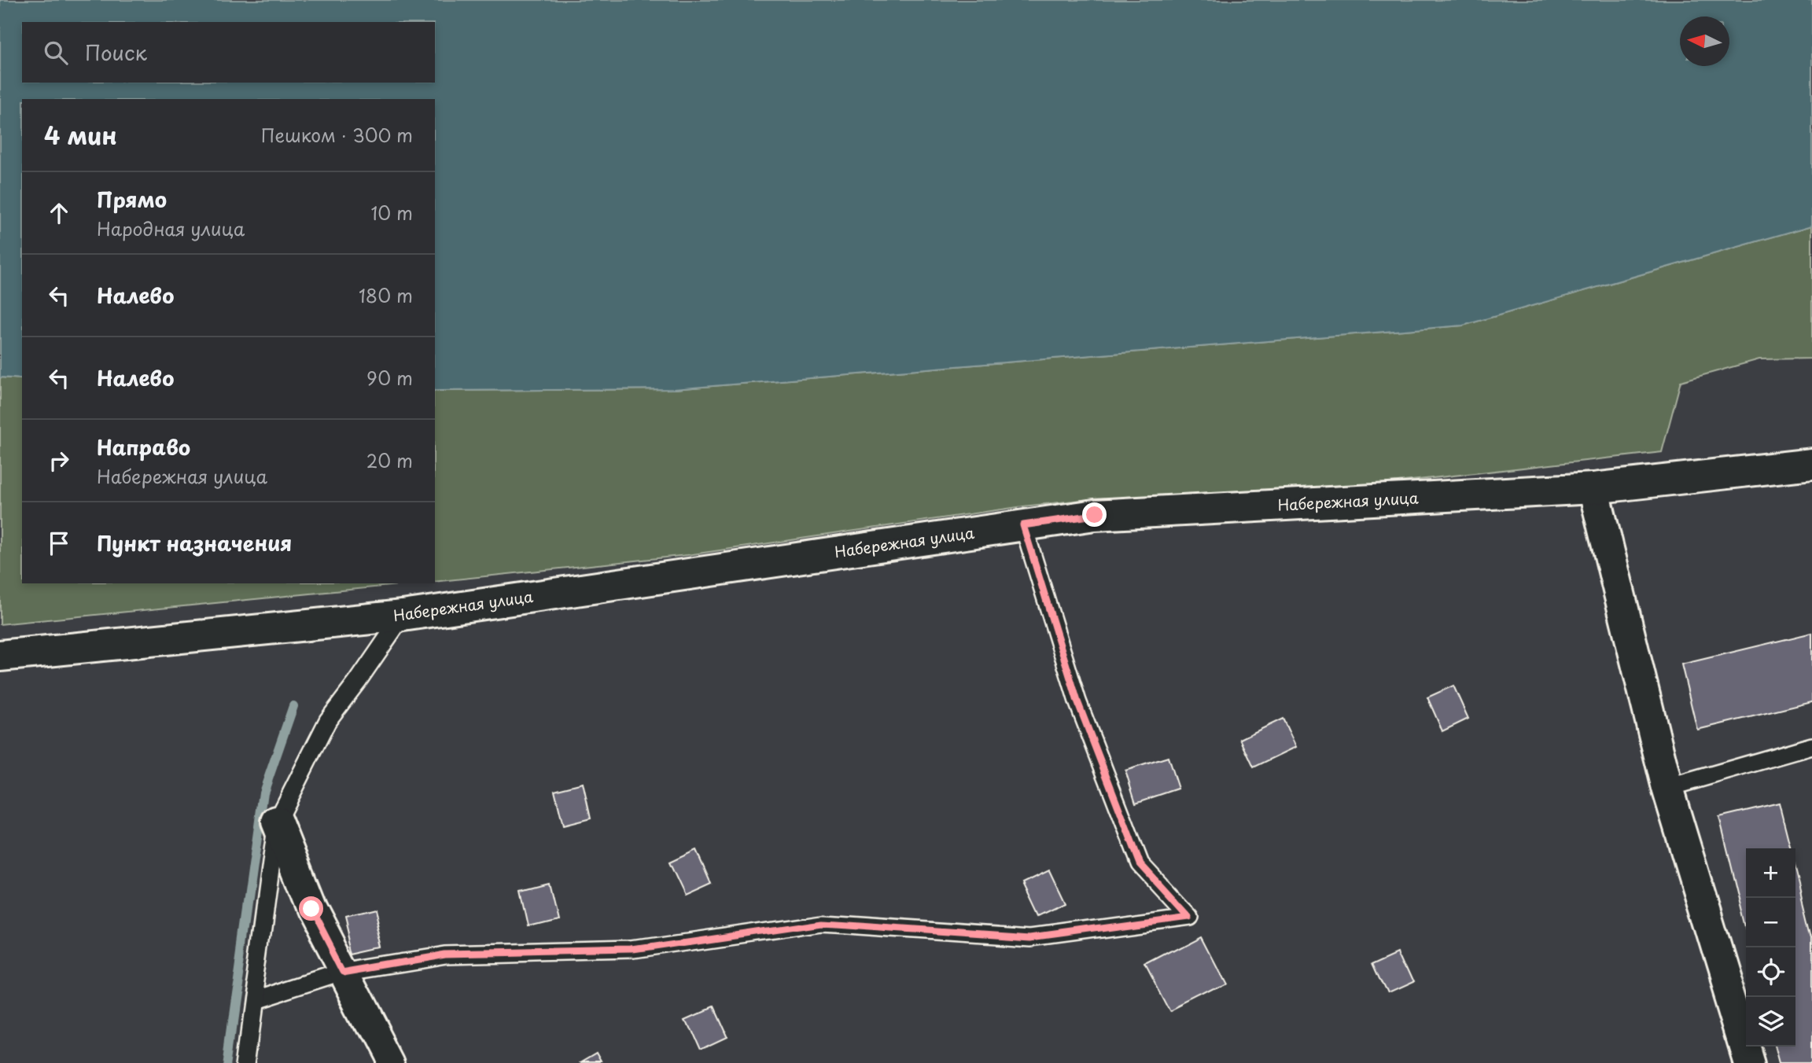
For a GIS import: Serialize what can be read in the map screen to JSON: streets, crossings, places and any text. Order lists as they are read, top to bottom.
{
  "streets": {
    "street": ["Набережная улица"]
  },
  "north": "left",
  "page": {
    "search": "Поиск",
    "heading": ["4 мин", "Пешком · 300 m"],
    "list": [
      ["Прямо", "Народная улица", "10 m"],
      ["Налево", "180 m"],
      ["Налево", "90 m"],
      ["Направо", "Набережная улица", "20 m"],
      "Пункт назначения"
    ],
    "map_buttons": ["+", "−"]
  }
}
